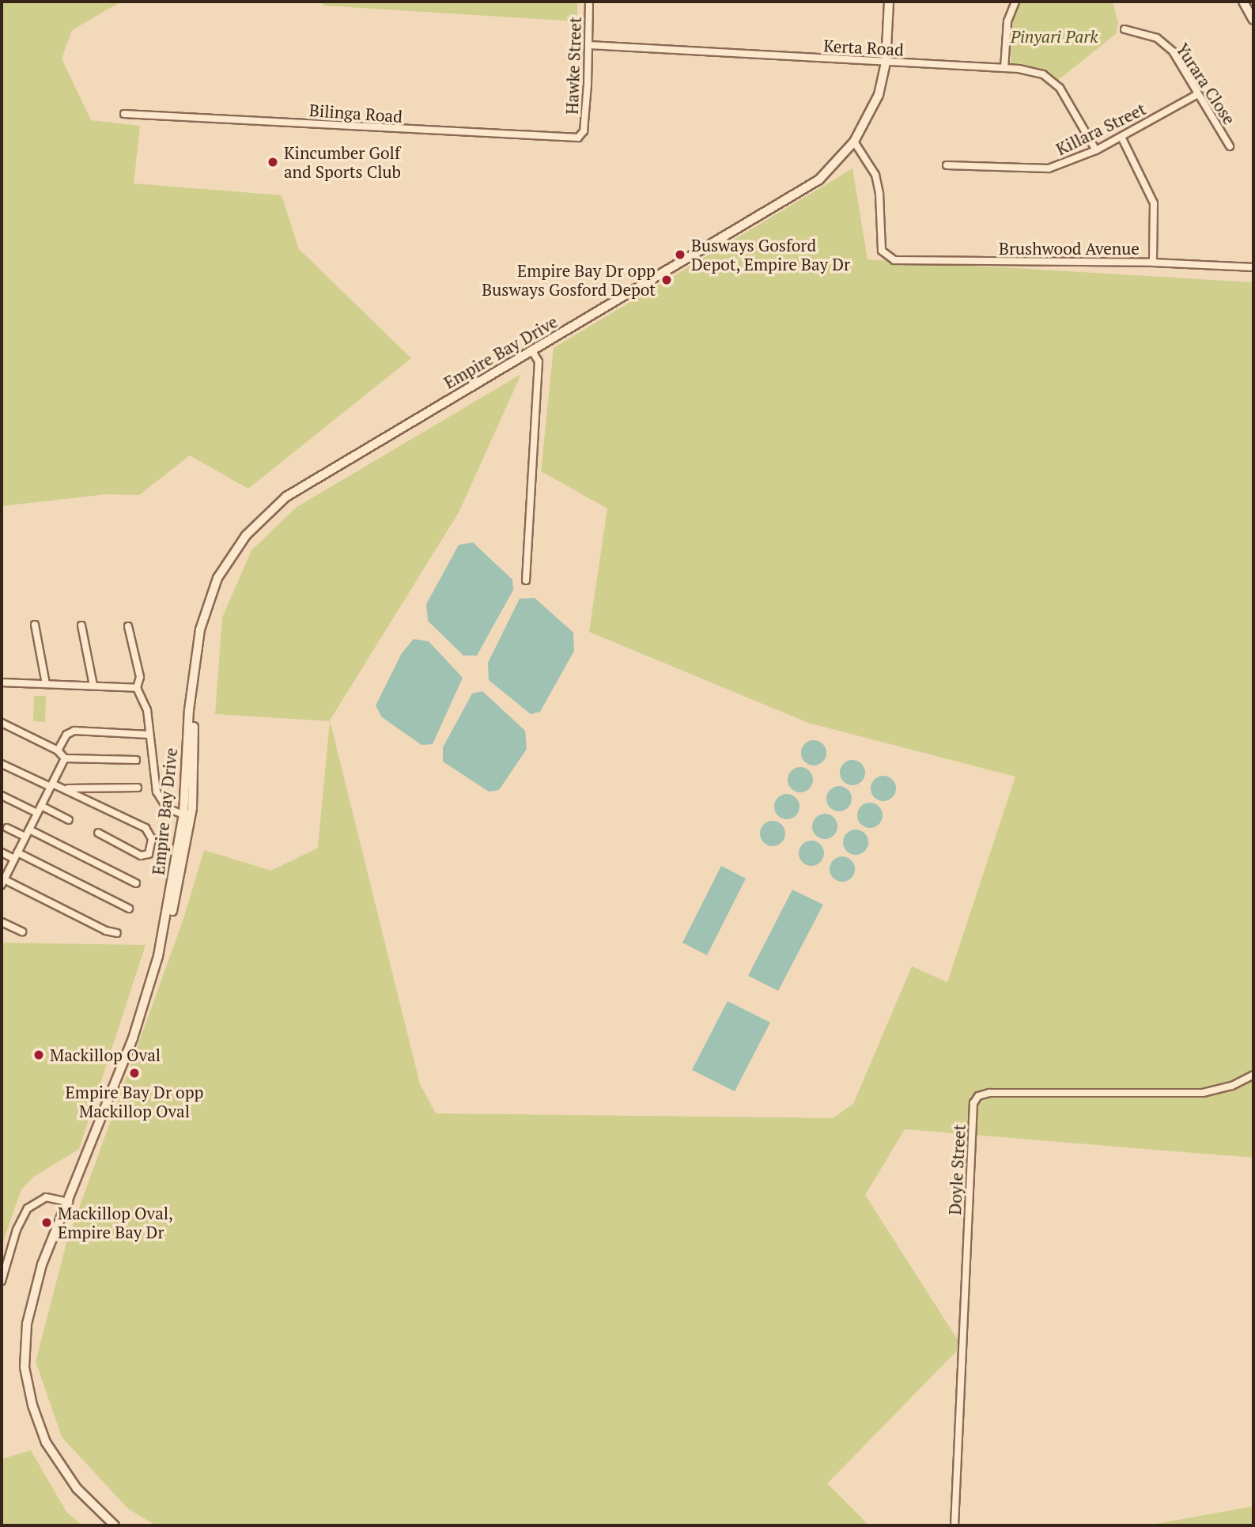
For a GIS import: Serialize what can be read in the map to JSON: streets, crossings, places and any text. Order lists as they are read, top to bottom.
{
  "streets": {
    "main road": ["Empire Bay Drive"],
    "street": [
      "Kerta Road",
      "Hawke Street",
      "Yurara Close",
      "Bilinga Road",
      "Killara Street",
      "Brushwood Avenue",
      "Doyle Street"
    ]
  },
  "crossings": [
    ["Kerta Road", "Hawke Street"],
    ["Kerta Road", "Killara Street"],
    ["Kerta Road", "Empire Bay Drive"],
    ["Hawke Street", "Bilinga Road"],
    ["Yurara Close", "Killara Street"],
    ["Brushwood Avenue", "Empire Bay Drive"]
  ],
  "parks": ["Pinyari Park"],
  "places": [
    "Kincumber Golf and Sports Club",
    "Busways Gosford Depot, Empire Bay Dr",
    "Empire Bay Dr opp Busways Gosford Depot",
    "Mackillop Oval",
    "Empire Bay Dr opp Mackillop Oval",
    "Mackillop Oval, Empire Bay Dr"
  ]
}
